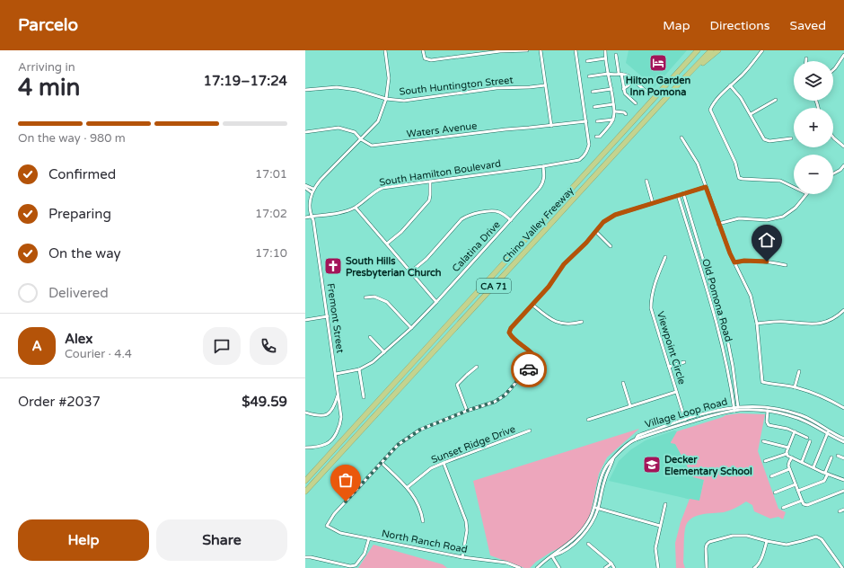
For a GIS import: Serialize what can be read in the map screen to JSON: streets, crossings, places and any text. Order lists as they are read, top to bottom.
{
  "streets": {
    "highway": ["Chino Valley Freeway", "CA 71"],
    "street": [
      "South Huntington Street",
      "Waters Avenue",
      "South Hamilton Boulevard",
      "Calatina Drive",
      "Old Pomona Road",
      "Fremont Street",
      "Viewpoint Circle",
      "Village Loop Road",
      "Sunset Ridge Drive",
      "North Ranch Road"
    ]
  },
  "crossings": [
    ["Waters Avenue", "South Hamilton Boulevard"],
    ["South Hamilton Boulevard", "Calatina Drive"],
    ["South Hamilton Boulevard", "Fremont Street"],
    ["Calatina Drive", "Fremont Street"],
    ["Old Pomona Road", "Village Loop Road"],
    ["Viewpoint Circle", "Village Loop Road"]
  ],
  "places": {
    "hotel": ["Hilton Garden Inn Pomona"],
    "church": ["South Hills Presbyterian Church"],
    "school or university": ["Decker Elementary School"]
  },
  "page": {
    "header": "Parcelo",
    "nav": ["Map", "Directions", "Saved"],
    "heading": ["4 min", "Arriving in", "17:19–17:24"],
    "panel": [
      "Alex",
      "Courier · 4.4",
      "Order #2037",
      "$49.59"
    ],
    "map_buttons": ["+", "−"],
    "bar": "On the way · 980 m",
    "list": [
      ["Confirmed", "17:01"],
      ["Preparing", "17:02"],
      ["On the way", "17:10"],
      "Delivered"
    ],
    "round": "A",
    "buttons": ["Help", "Share"]
  }
}
